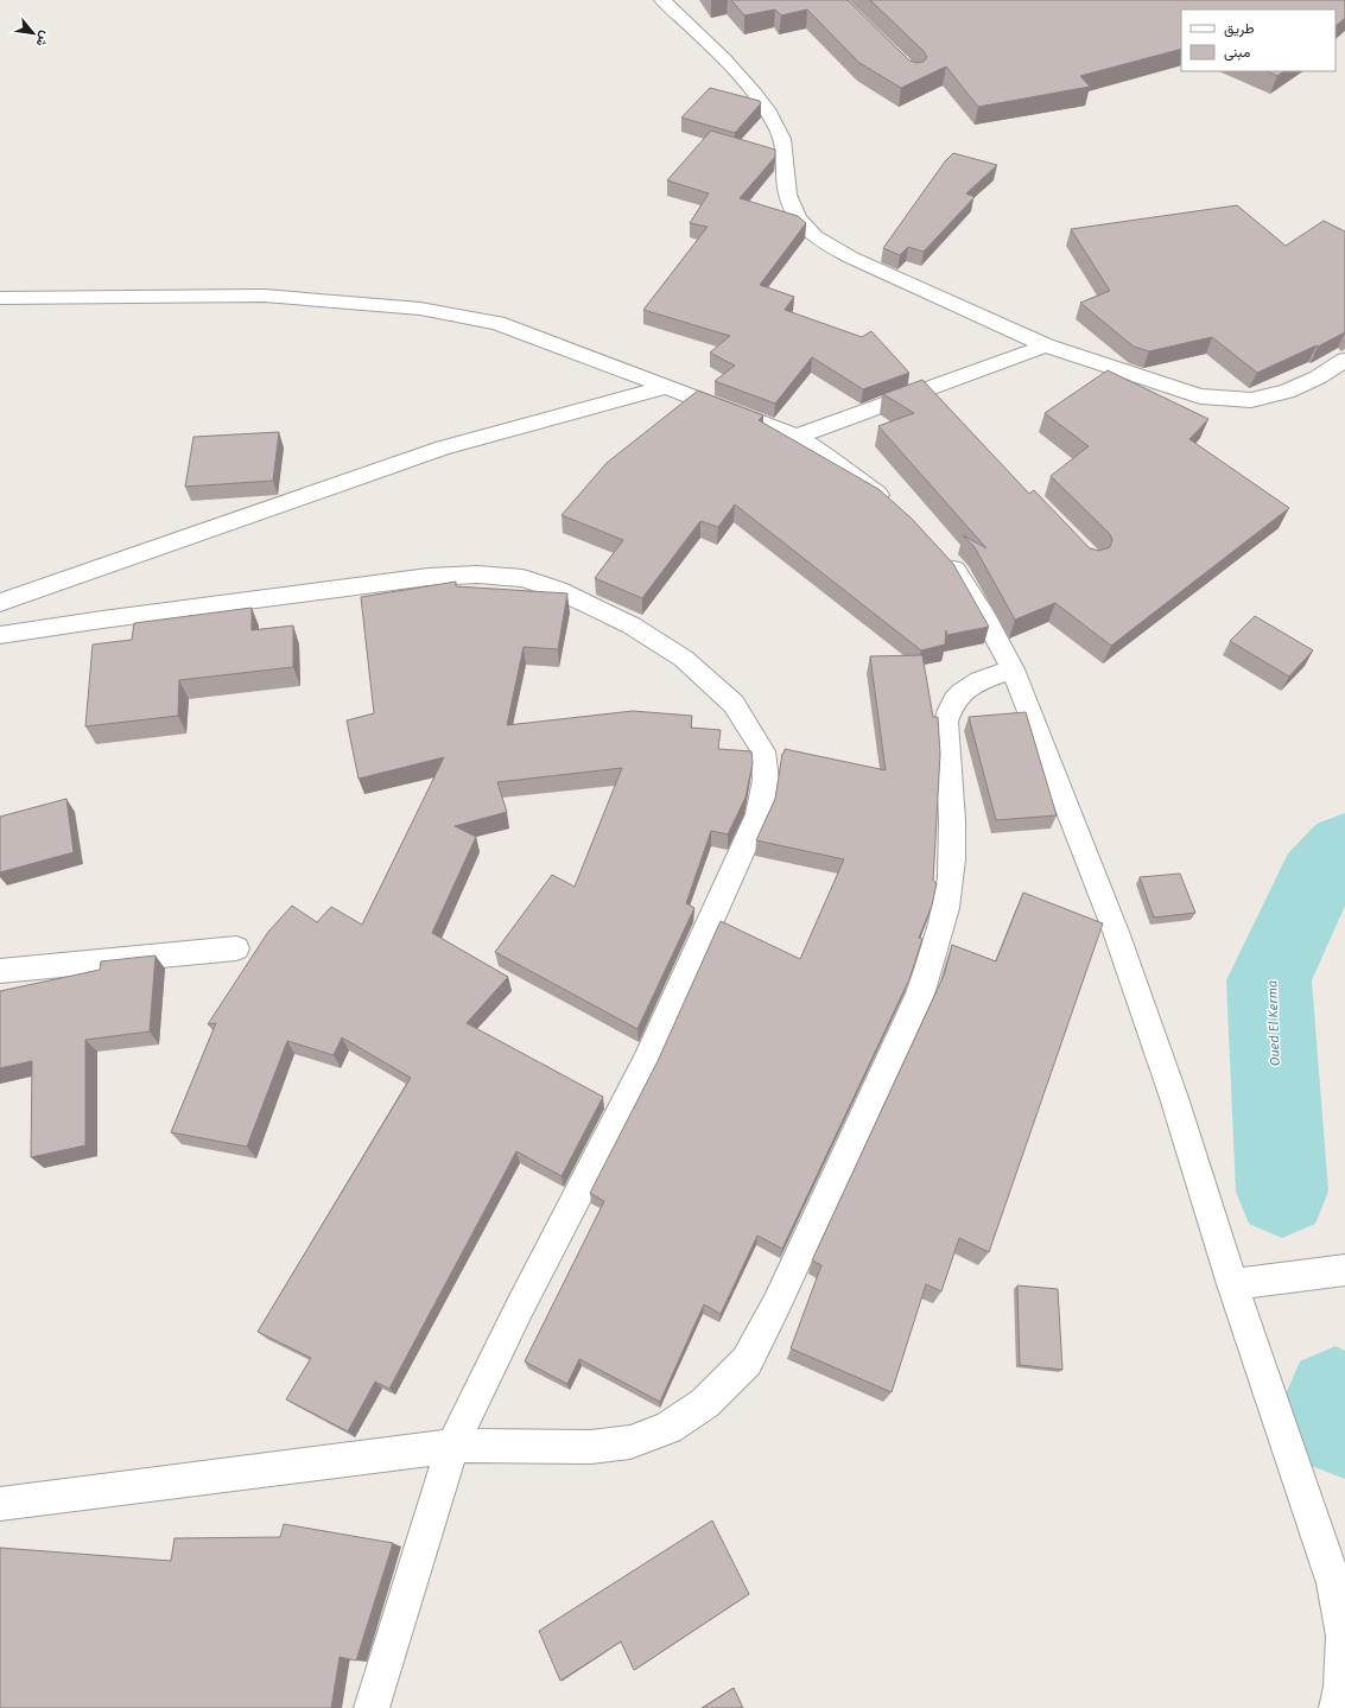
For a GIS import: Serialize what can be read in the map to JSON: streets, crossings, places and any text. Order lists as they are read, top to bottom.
{
  "water": ["Oued El Kerma"],
  "legend": ["طريق", "مبنى"],
  "north": "bottom right"
}
